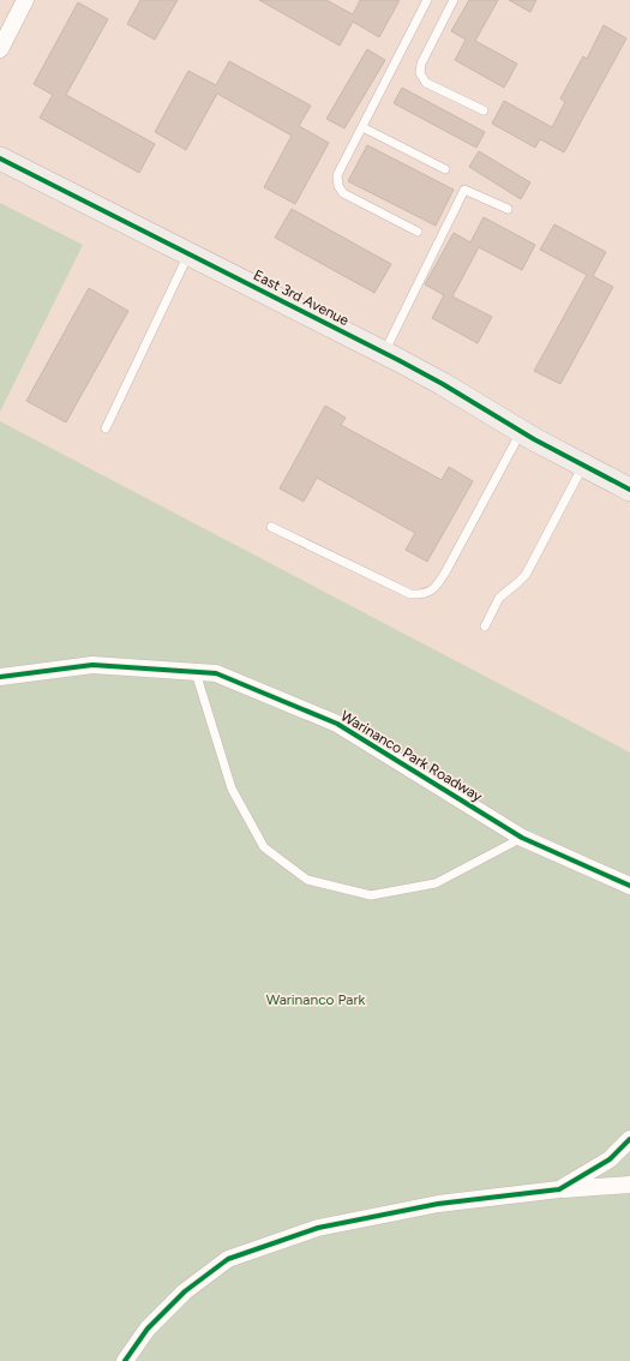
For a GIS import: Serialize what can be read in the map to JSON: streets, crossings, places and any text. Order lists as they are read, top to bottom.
{
  "streets": {
    "street": ["East 3rd Avenue", "Warinanco Park Roadway"]
  },
  "parks": ["Warinanco Park"]
}
